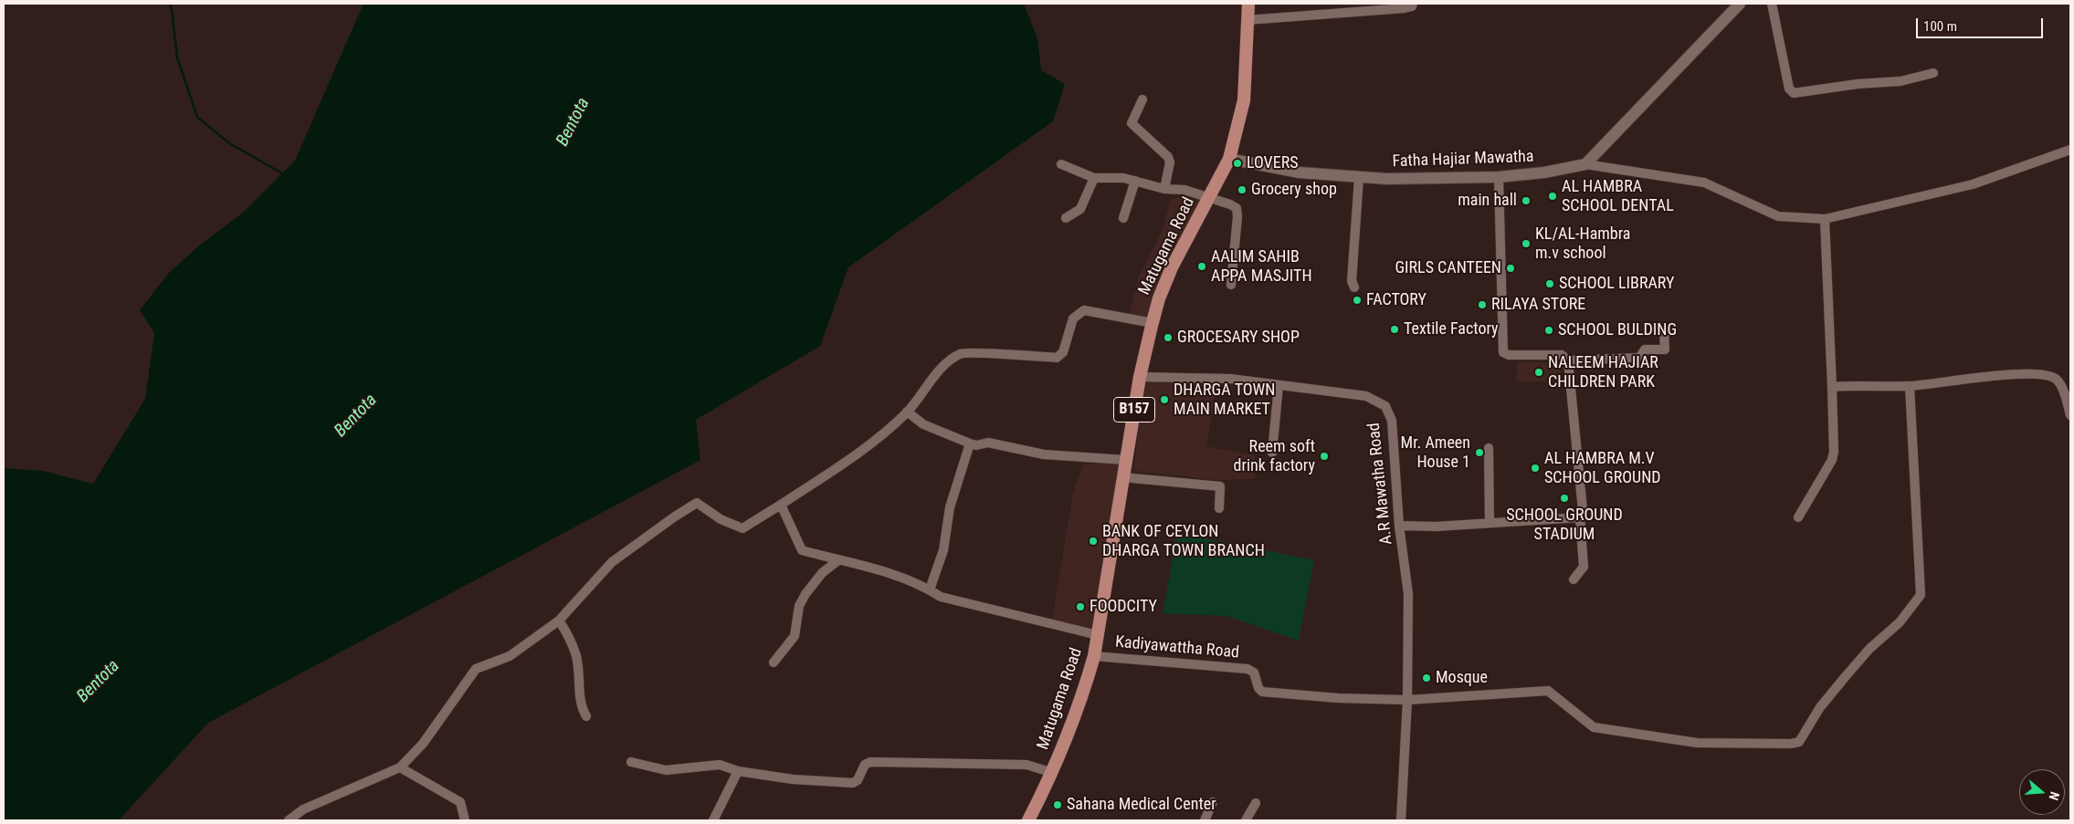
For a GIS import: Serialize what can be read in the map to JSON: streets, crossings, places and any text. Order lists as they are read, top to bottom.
{
  "streets": {
    "main road": ["Matugama Road", "B157"],
    "street": ["Fatha Hajiar Mawatha", "A.R Mawatha Road", "Kadiyawattha Road"]
  },
  "crossings": [
    ["Fatha Hajiar Mawatha", "Matugama Road"],
    ["Matugama Road", "A.R Mawatha Road"],
    ["Matugama Road", "Kadiyawattha Road"],
    ["A.R Mawatha Road", "Kadiyawattha Road"]
  ],
  "water": ["Bentota"],
  "places": [
    "LOVERS",
    "Grocery shop",
    "AL HAMBRA SCHOOL DENTAL",
    "main hall",
    "KL/AL-Hambra m.v school",
    "AALIM SAHIB APPA MASJITH",
    "GIRLS CANTEEN",
    "SCHOOL LIBRARY",
    "FACTORY",
    "RILAYA STORE",
    "Textile Factory",
    "SCHOOL BULDING",
    "GROCESARY SHOP",
    "NALEEM HAJIAR CHILDREN PARK",
    "DHARGA TOWN MAIN MARKET",
    "Mr. Ameen House 1",
    "Reem soft drink factory",
    "AL HAMBRA M.V SCHOOL GROUND",
    "SCHOOL GROUND STADIUM",
    "BANK OF CEYLON DHARGA TOWN BRANCH",
    "FOODCITY",
    "Mosque",
    "Sahana Medical Center"
  ],
  "scale_bar": "100 m",
  "north": "right"
}
